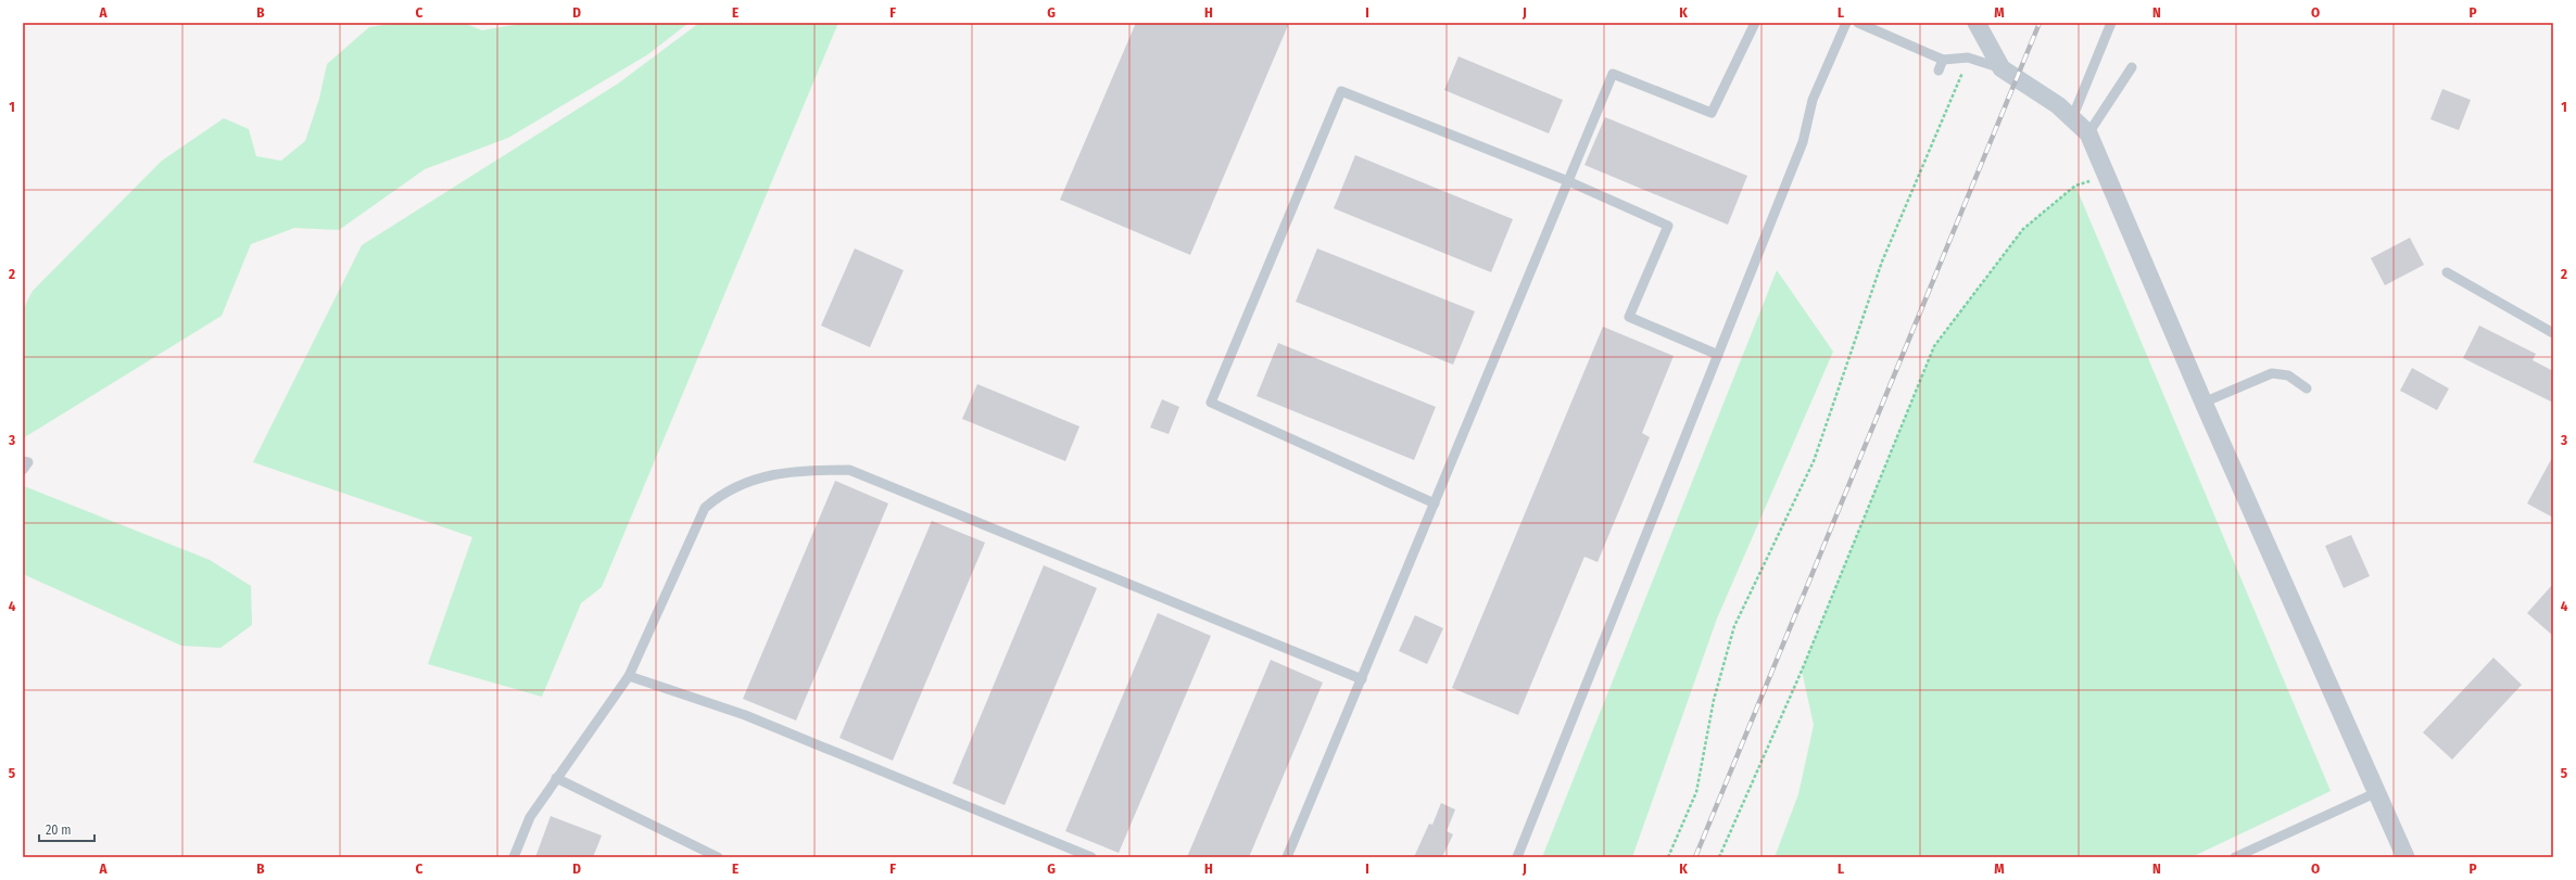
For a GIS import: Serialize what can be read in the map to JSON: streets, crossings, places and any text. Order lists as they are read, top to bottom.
{
  "scale_bar": "20 m",
  "grid": {
    "columns": [
      "A",
      "B",
      "C",
      "D",
      "E",
      "F",
      "G",
      "H",
      "I",
      "J",
      "K",
      "L",
      "M",
      "N",
      "O",
      "P"
    ],
    "rows": [
      "1",
      "2",
      "3",
      "4",
      "5"
    ]
  }
}
